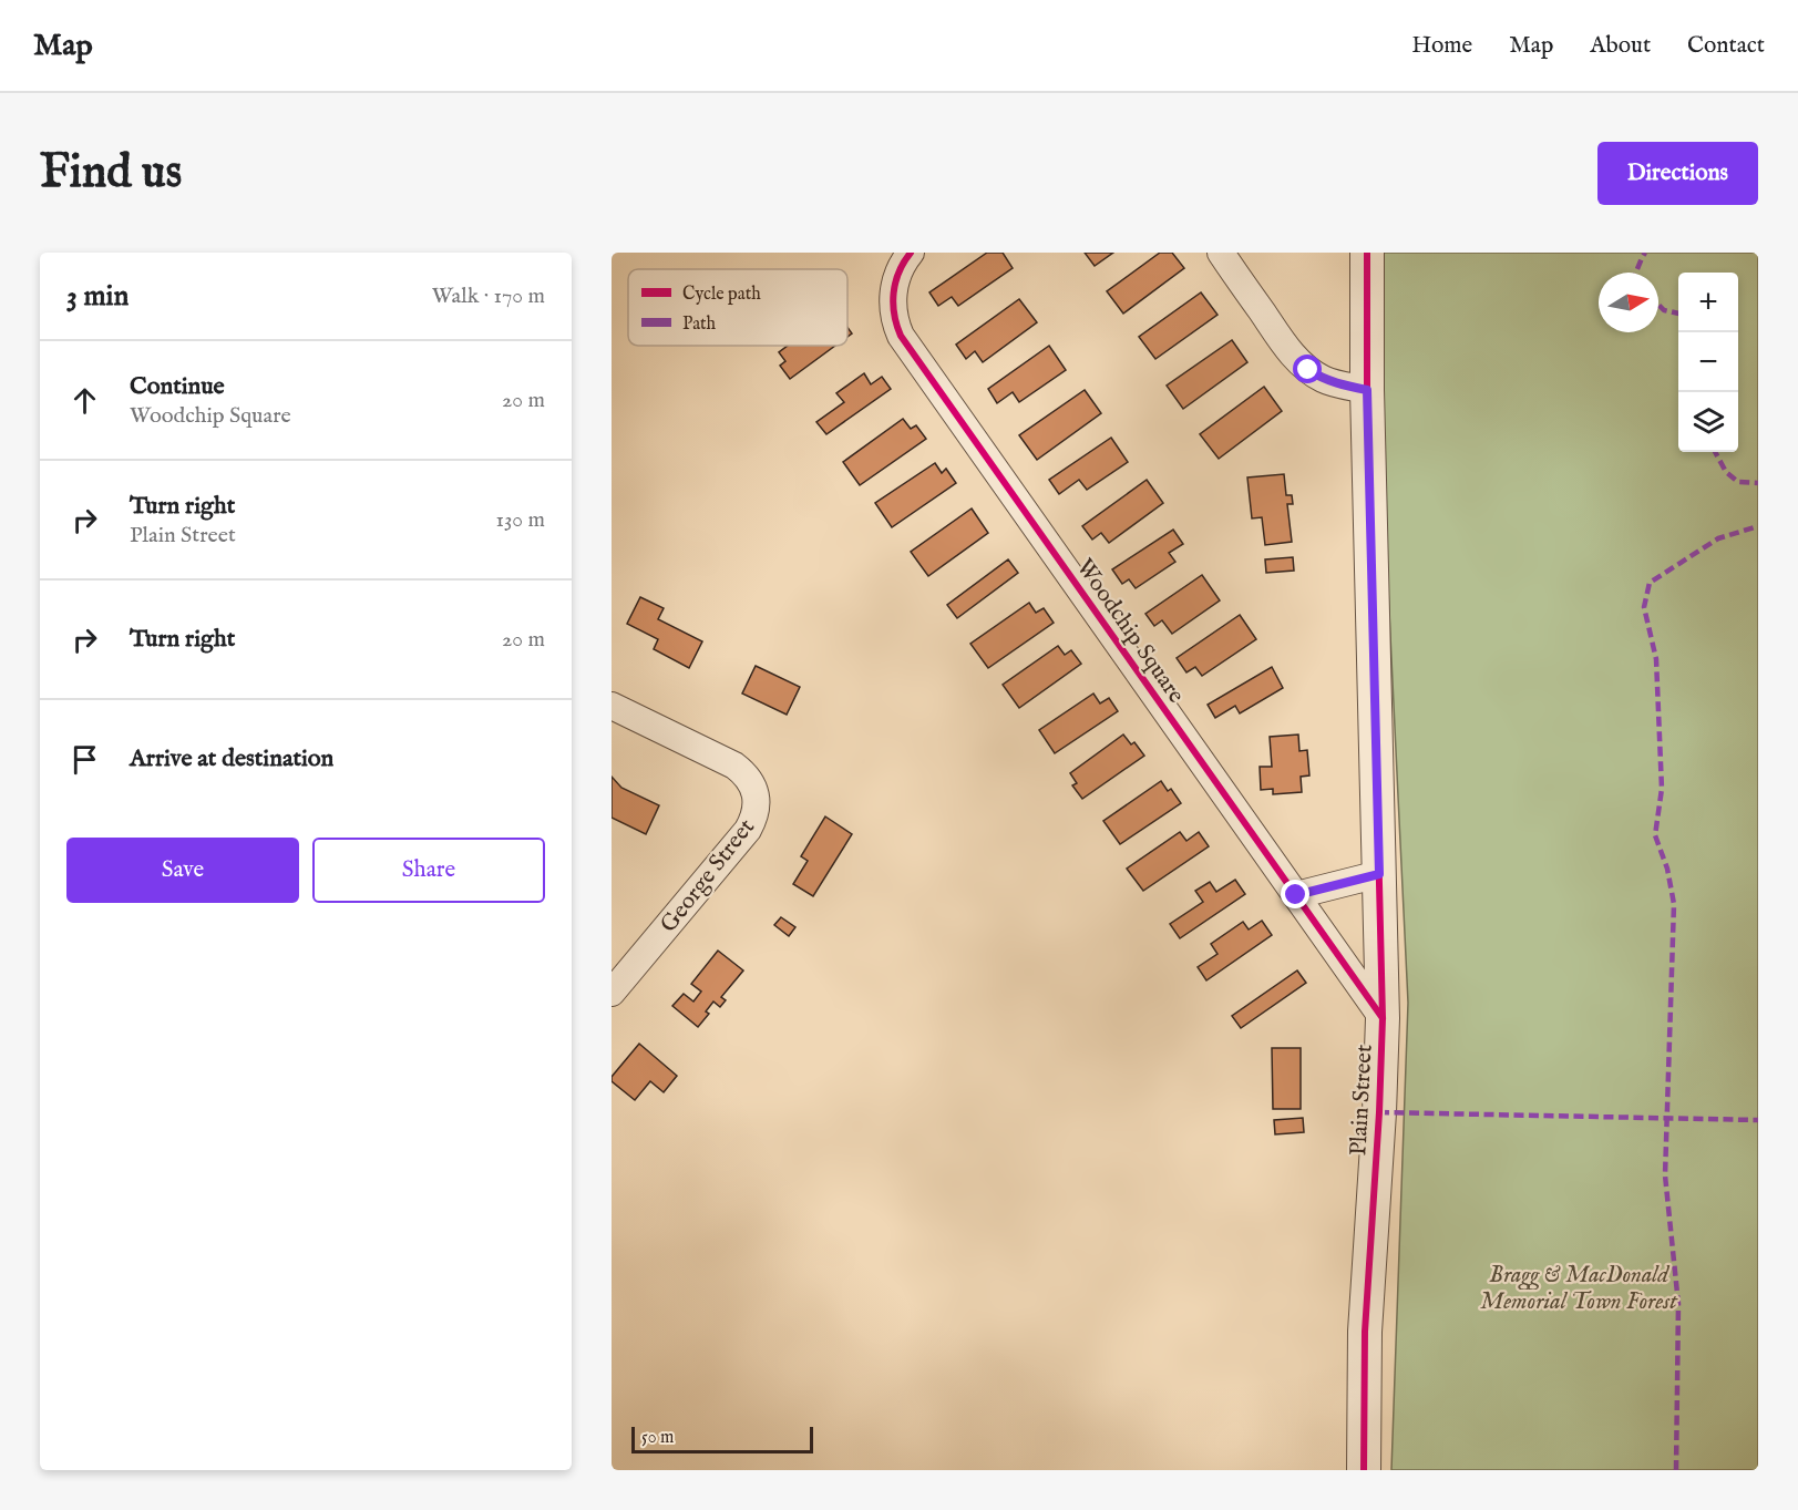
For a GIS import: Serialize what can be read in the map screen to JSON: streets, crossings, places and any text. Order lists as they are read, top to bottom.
{
  "streets": {
    "street": ["Woodchip Square", "George Street", "Plain Street"]
  },
  "crossings": [
    ["Woodchip Square", "Plain Street"]
  ],
  "parks": ["Bragg & MacDonald Memorial Town Forest"],
  "legend": ["Cycle path", "Path"],
  "scale_bar": "50 m",
  "north": "right",
  "page": {
    "header": "Map",
    "nav": [
      "Home",
      "Map",
      "About",
      "Contact"
    ],
    "buttons": [
      "Directions",
      ["Save", "Share"]
    ],
    "title": "Find us",
    "heading": ["3 min", "Walk · 170 m"],
    "map_buttons": ["+", "−"],
    "list": [
      ["Continue", "Woodchip Square", "20 m"],
      ["Turn right", "Plain Street", "130 m"],
      ["Turn right", "20 m"],
      "Arrive at destination"
    ],
    "scale": "50 m"
  }
}
